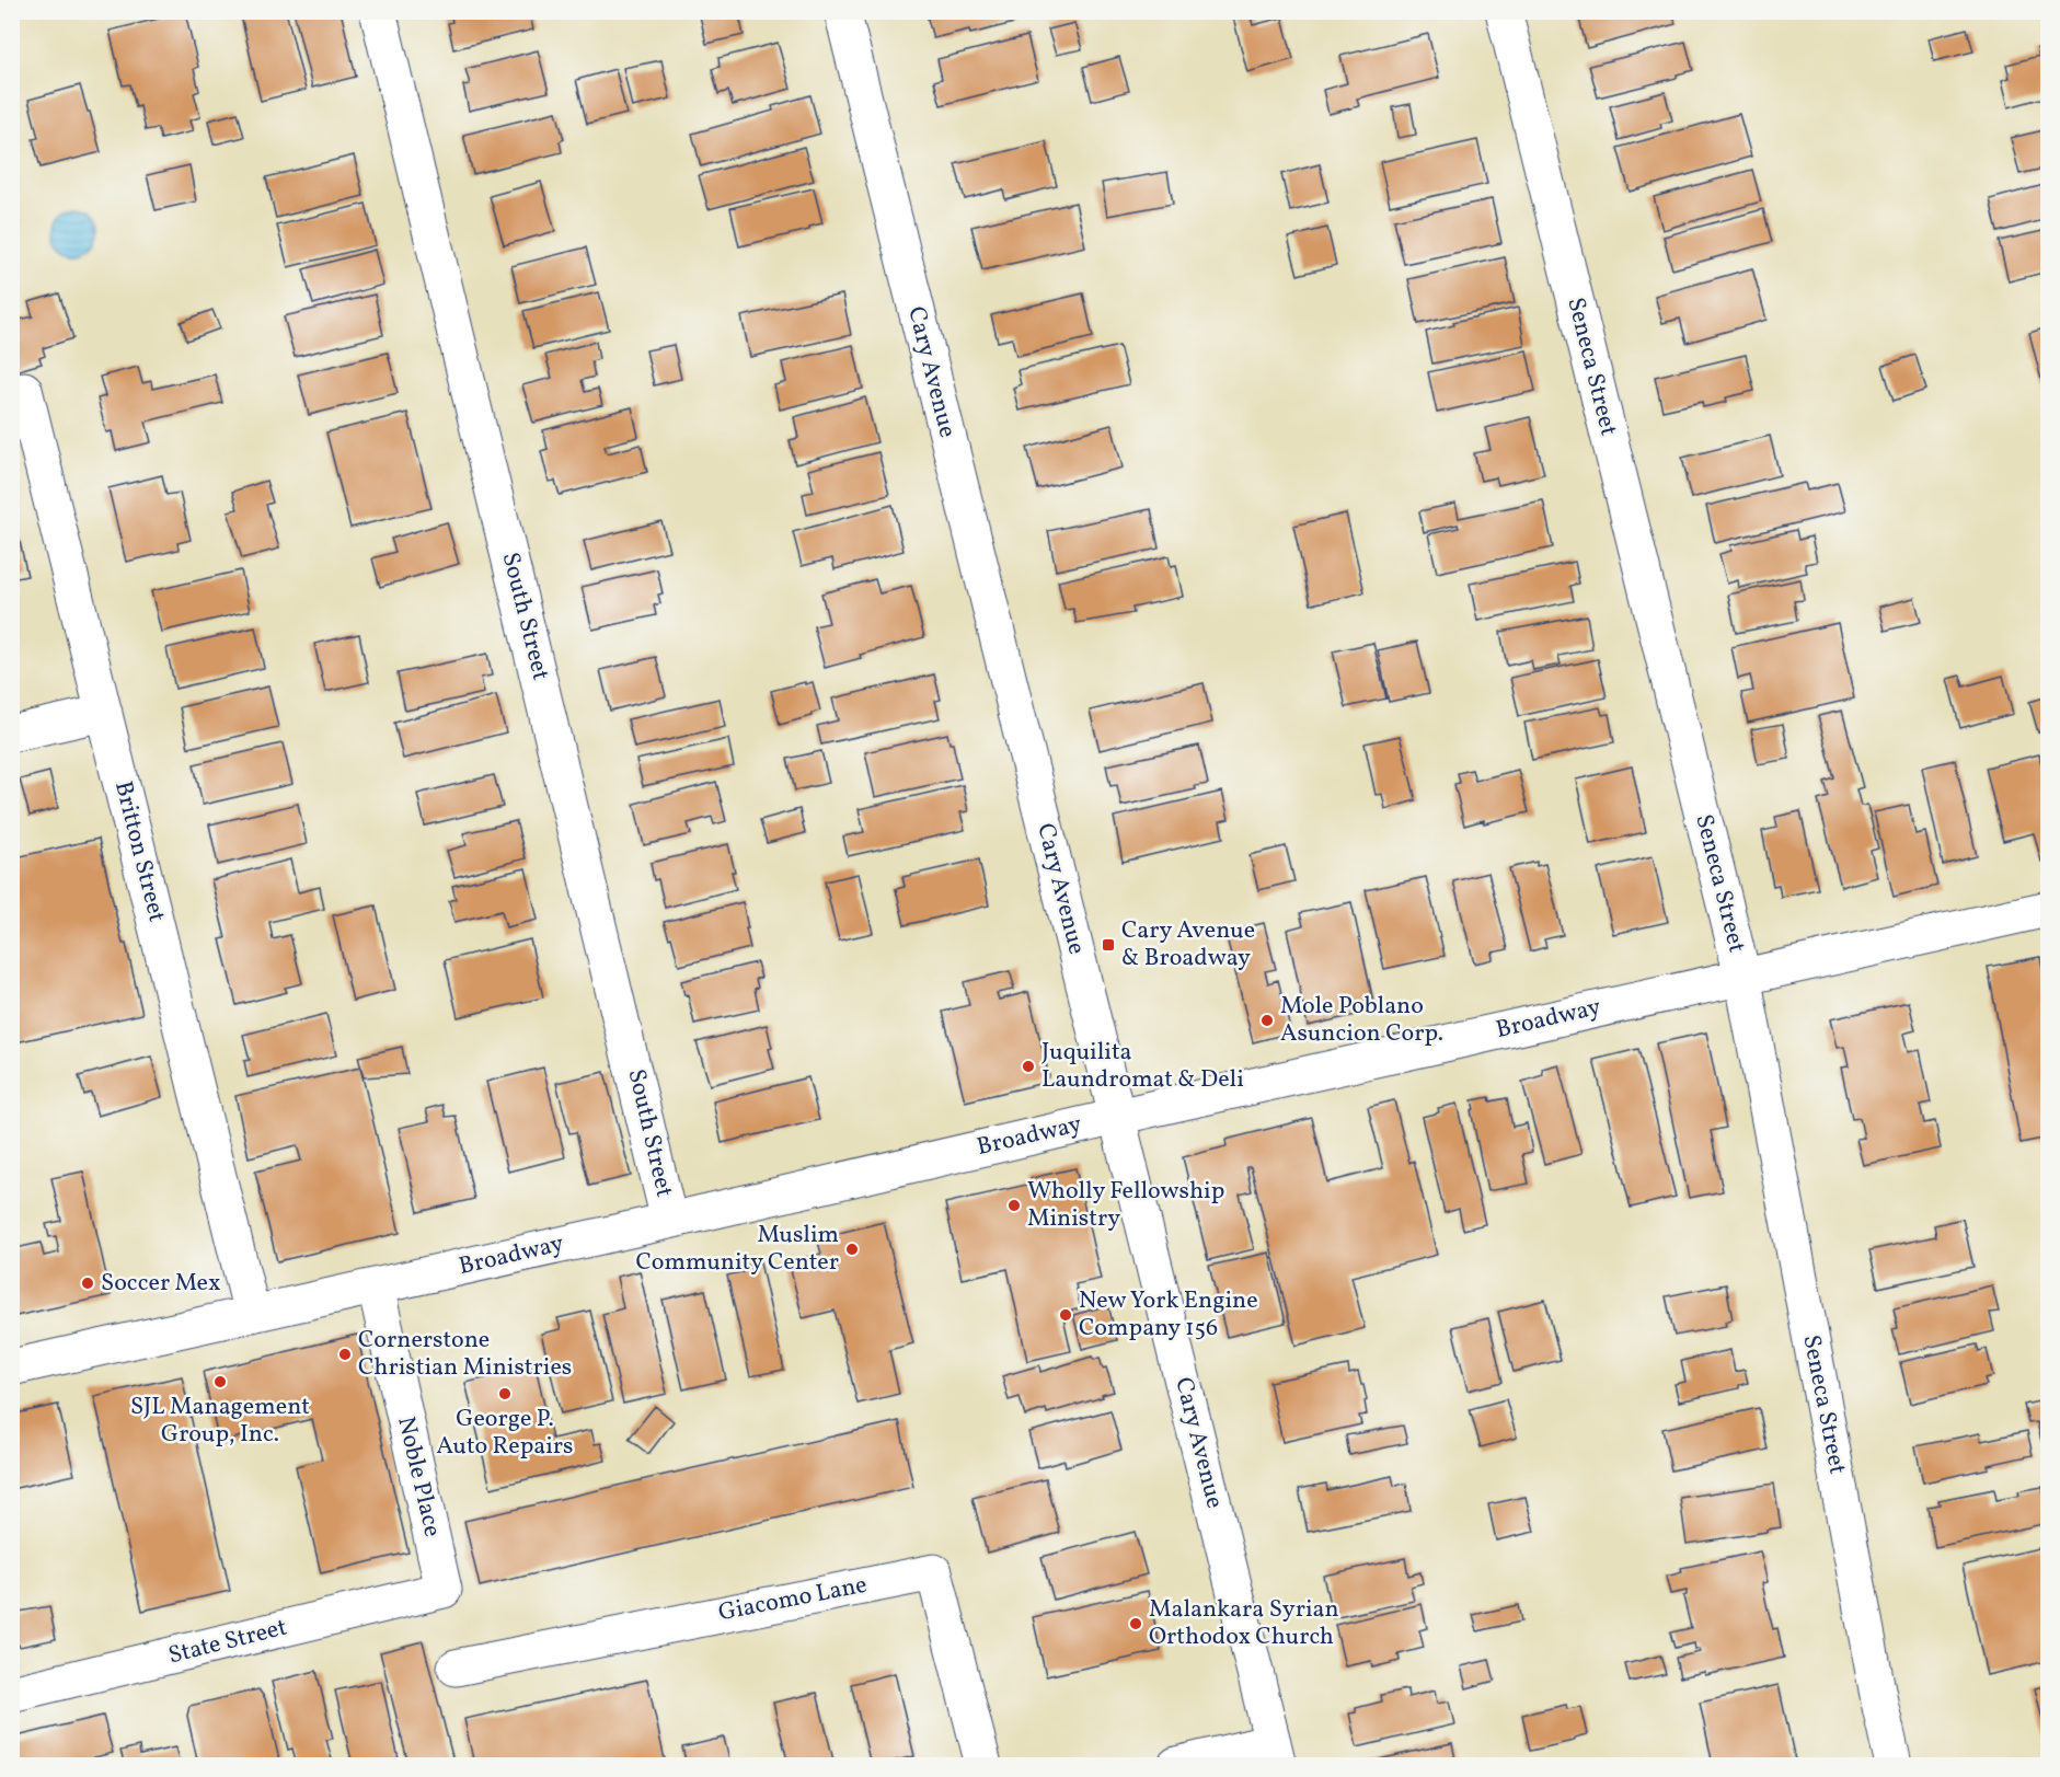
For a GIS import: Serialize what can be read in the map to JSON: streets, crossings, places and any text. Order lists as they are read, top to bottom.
{
  "streets": {
    "street": [
      "Seneca Street",
      "Cary Avenue",
      "South Street",
      "Britton Street",
      "Broadway",
      "Noble Place",
      "Giacomo Lane",
      "State Street"
    ]
  },
  "crossings": [
    ["Seneca Street", "Broadway"],
    ["Cary Avenue", "Broadway"],
    ["South Street", "Broadway"],
    ["Britton Street", "Broadway"],
    ["Broadway", "Noble Place"],
    ["Noble Place", "State Street"]
  ],
  "places": {
    "transit": ["Cary Avenue & Broadway"],
    "other": [
      "Mole Poblano Asuncion Corp.",
      "Juquilita Laundromat & Deli",
      "Wholly Fellowship Ministry",
      "Muslim Community Center",
      "Soccer Mex",
      "New York Engine Company 156",
      "Cornerstone Christian Ministries",
      "SJL Management Group, Inc.",
      "George P. Auto Repairs",
      "Malankara Syrian Orthodox Church"
    ]
  }
}
